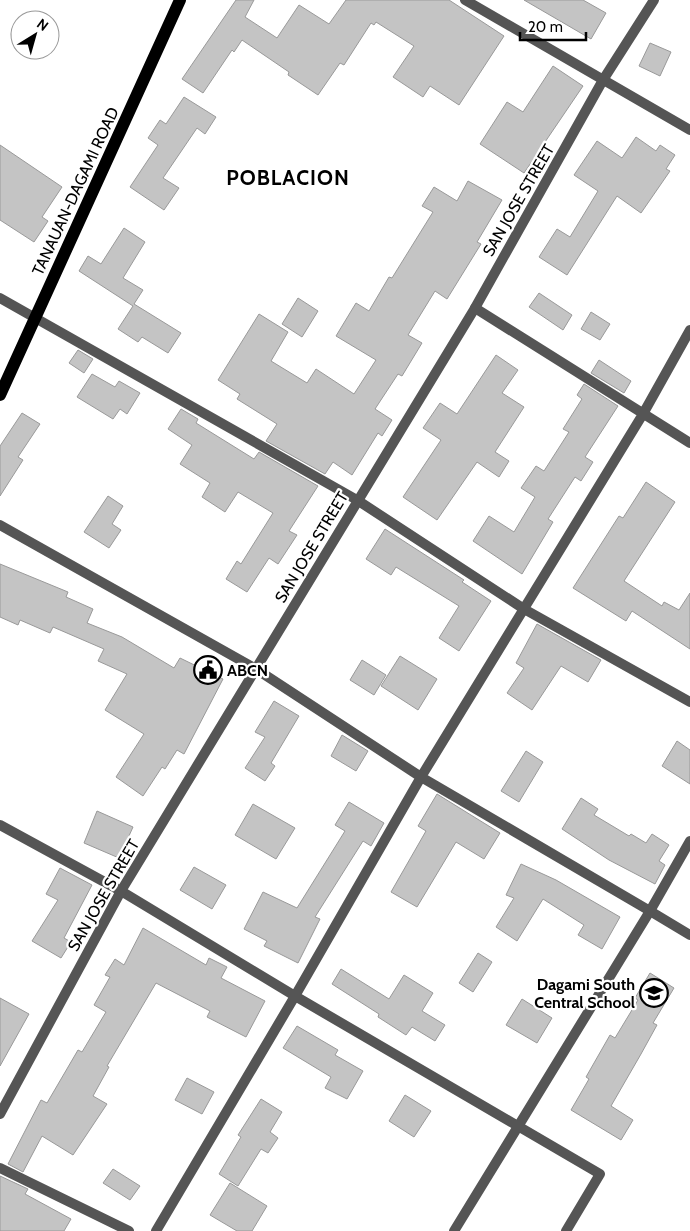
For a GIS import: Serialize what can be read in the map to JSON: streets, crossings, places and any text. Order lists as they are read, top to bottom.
{
  "streets": {
    "main road": ["TANAUAN-DAGAMI ROAD"],
    "street": ["SAN JOSE STREET"]
  },
  "districts": ["POBLACION"],
  "places": {
    "public building": ["ABCN"],
    "school or university": ["Dagami South Central School"]
  },
  "scale_bar": "20 m",
  "north": "top right"
}
